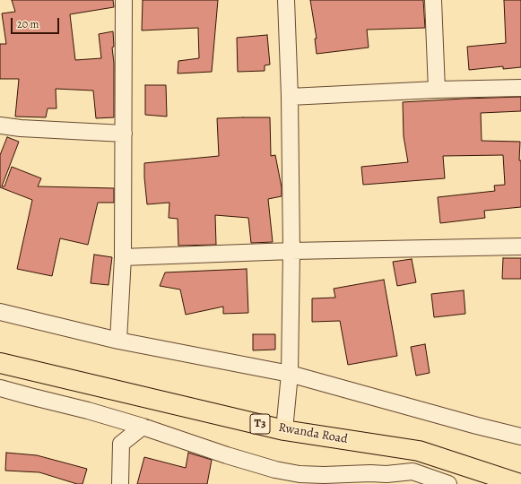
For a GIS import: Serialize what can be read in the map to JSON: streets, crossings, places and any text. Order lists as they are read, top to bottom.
{
  "streets": {
    "highway": ["T3", "Rwanda Road"]
  },
  "scale_bar": "20 m"
}
